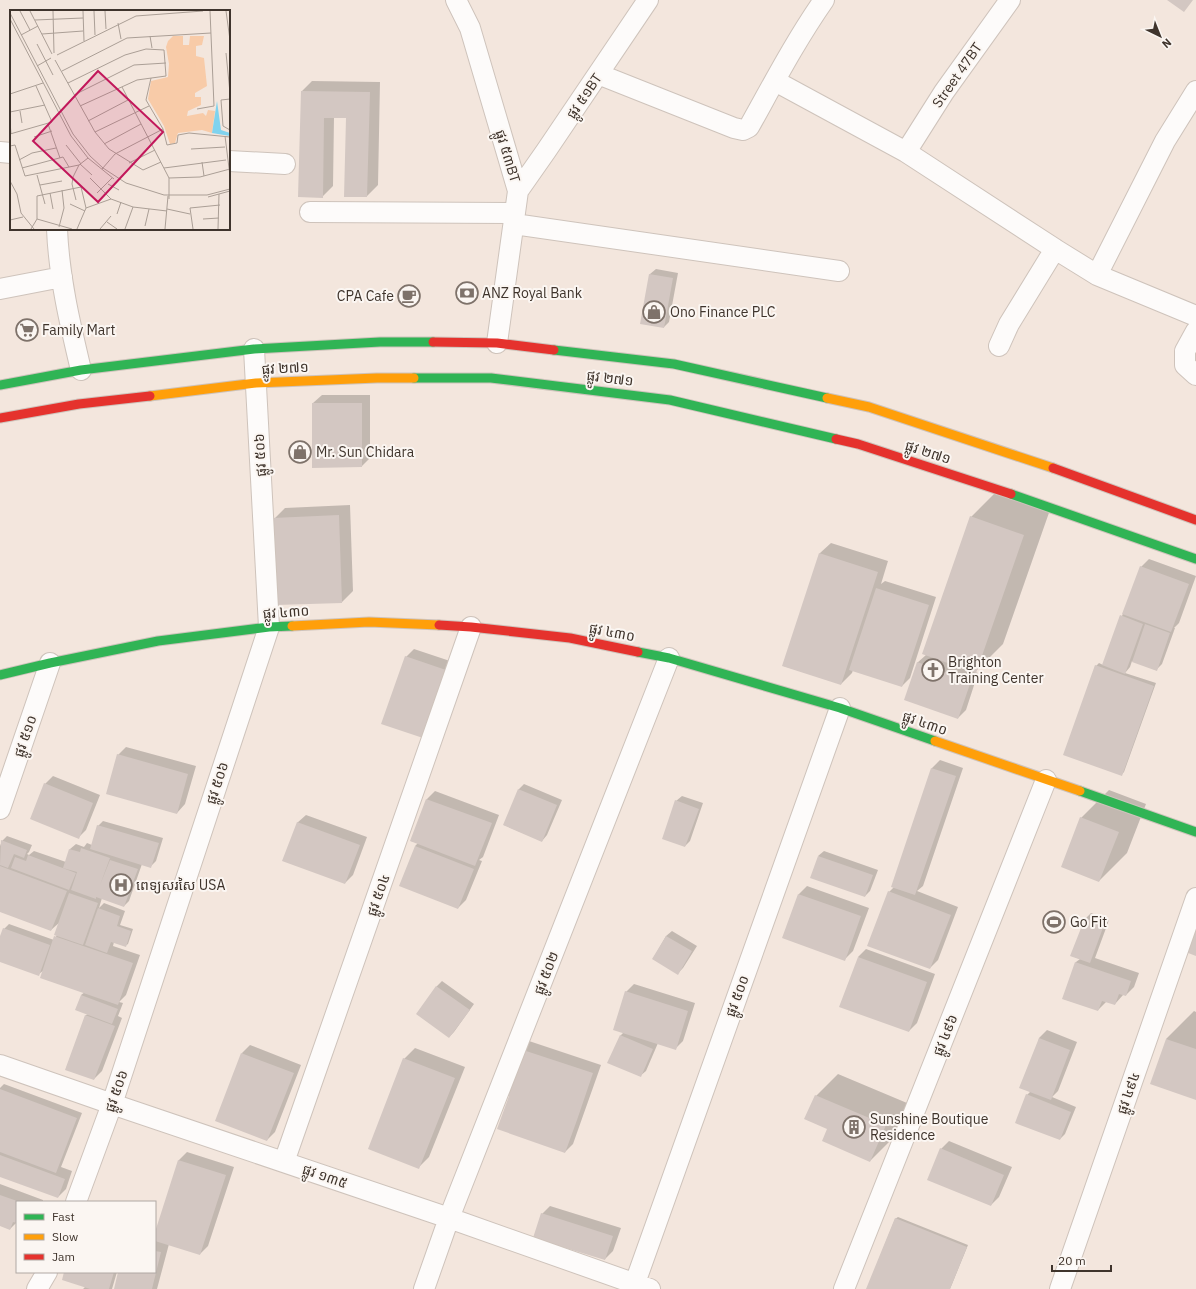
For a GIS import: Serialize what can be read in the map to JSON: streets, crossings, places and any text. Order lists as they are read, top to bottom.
{
  "streets": {
    "main road": ["ផ្លូវ ២៧១", "ផ្លូវ ៤៣០"],
    "street": [
      "Street 47BT",
      "ផ្លូវ ៥១BT",
      "ផ្លូវ ៥៣BT",
      "ផ្លូវ ៥០៦",
      "ផ្លូវ ៥១០",
      "ផ្លូវ ៥០៤",
      "ផ្លូវ ៥០២",
      "ផ្លូវ ៥០០",
      "ផ្លូវ ៤៩៦",
      "ផ្លូវ ៤៩៤",
      "ផ្លូវ ១៣៥"
    ]
  },
  "crossings": [
    ["ផ្លូវ ៥១BT", "ផ្លូវ ៥៣BT"],
    ["ផ្លូវ ៥៣BT", "ផ្លូវ ២៧១"],
    ["ផ្លូវ ២៧១", "ផ្លូវ ៥០៦"],
    ["ផ្លូវ ៥០៦", "ផ្លូវ ៤៣០"],
    ["ផ្លូវ ៥០៦", "ផ្លូវ ១៣៥"],
    ["ផ្លូវ ៤៣០", "ផ្លូវ ៥១០"],
    ["ផ្លូវ ៤៣០", "ផ្លូវ ៥០៤"],
    ["ផ្លូវ ៤៣០", "ផ្លូវ ៥០២"],
    ["ផ្លូវ ៤៣០", "ផ្លូវ ៥០០"],
    ["ផ្លូវ ៤៣០", "ផ្លូវ ៤៩៦"],
    ["ផ្លូវ ៥០៤", "ផ្លូវ ១៣៥"],
    ["ផ្លូវ ៥០២", "ផ្លូវ ១៣៥"],
    ["ផ្លូវ ៥០០", "ផ្លូវ ១៣៥"]
  ],
  "places": {
    "bank": ["ANZ Royal Bank"],
    "cafe": ["CPA Cafe"],
    "shop": ["Ono Finance PLC", "Mr. Sun Chidara"],
    "supermarket": ["Family Mart"],
    "church": ["Brighton Training Center"],
    "hospital": ["ពេទ្យសរសៃ USA"],
    "sports": ["Go Fit"],
    "building": ["Sunshine Boutique Residence"]
  },
  "legend": ["Fast", "Slow", "Jam"],
  "scale_bar": "20 m",
  "north": "bottom right"
}
